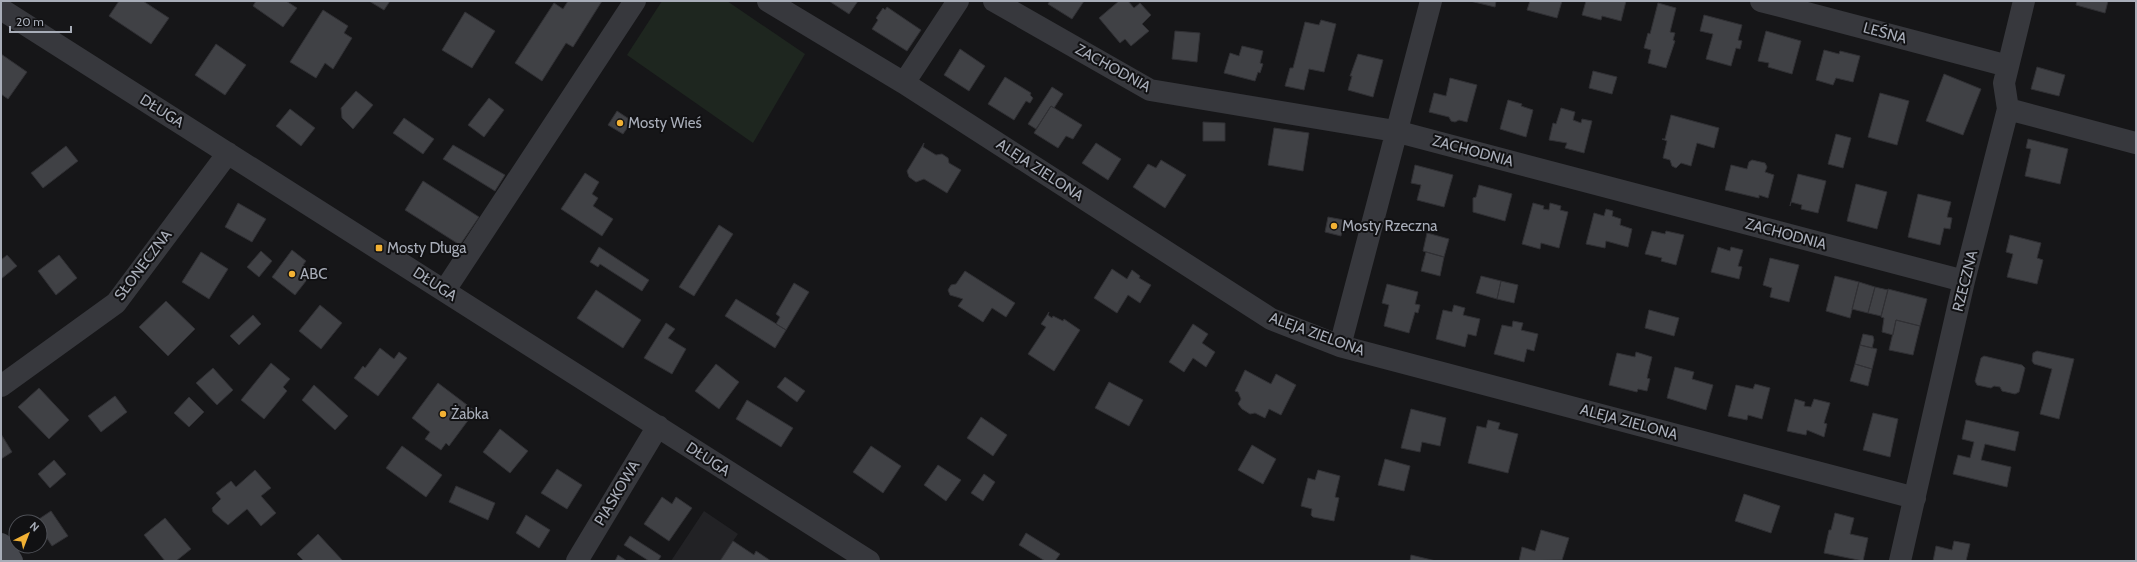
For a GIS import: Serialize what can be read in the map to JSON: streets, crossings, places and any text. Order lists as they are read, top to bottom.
{
  "streets": {
    "street": [
      "LEŚNA",
      "ZACHODNIA",
      "DŁUGA",
      "ALEJA ZIELONA",
      "SŁONECZNA",
      "RZECZNA",
      "PIASKOWA"
    ]
  },
  "crossings": [
    ["LEŚNA", "RZECZNA"],
    ["ZACHODNIA", "RZECZNA"],
    ["DŁUGA", "SŁONECZNA"],
    ["DŁUGA", "PIASKOWA"],
    ["ALEJA ZIELONA", "RZECZNA"]
  ],
  "places": {
    "other": [
      "Mosty Wieś",
      "Mosty Rzeczna",
      "ABC",
      "Żabka"
    ],
    "transit": ["Mosty Długa"]
  },
  "scale_bar": "20 m",
  "north": "top right"
}
